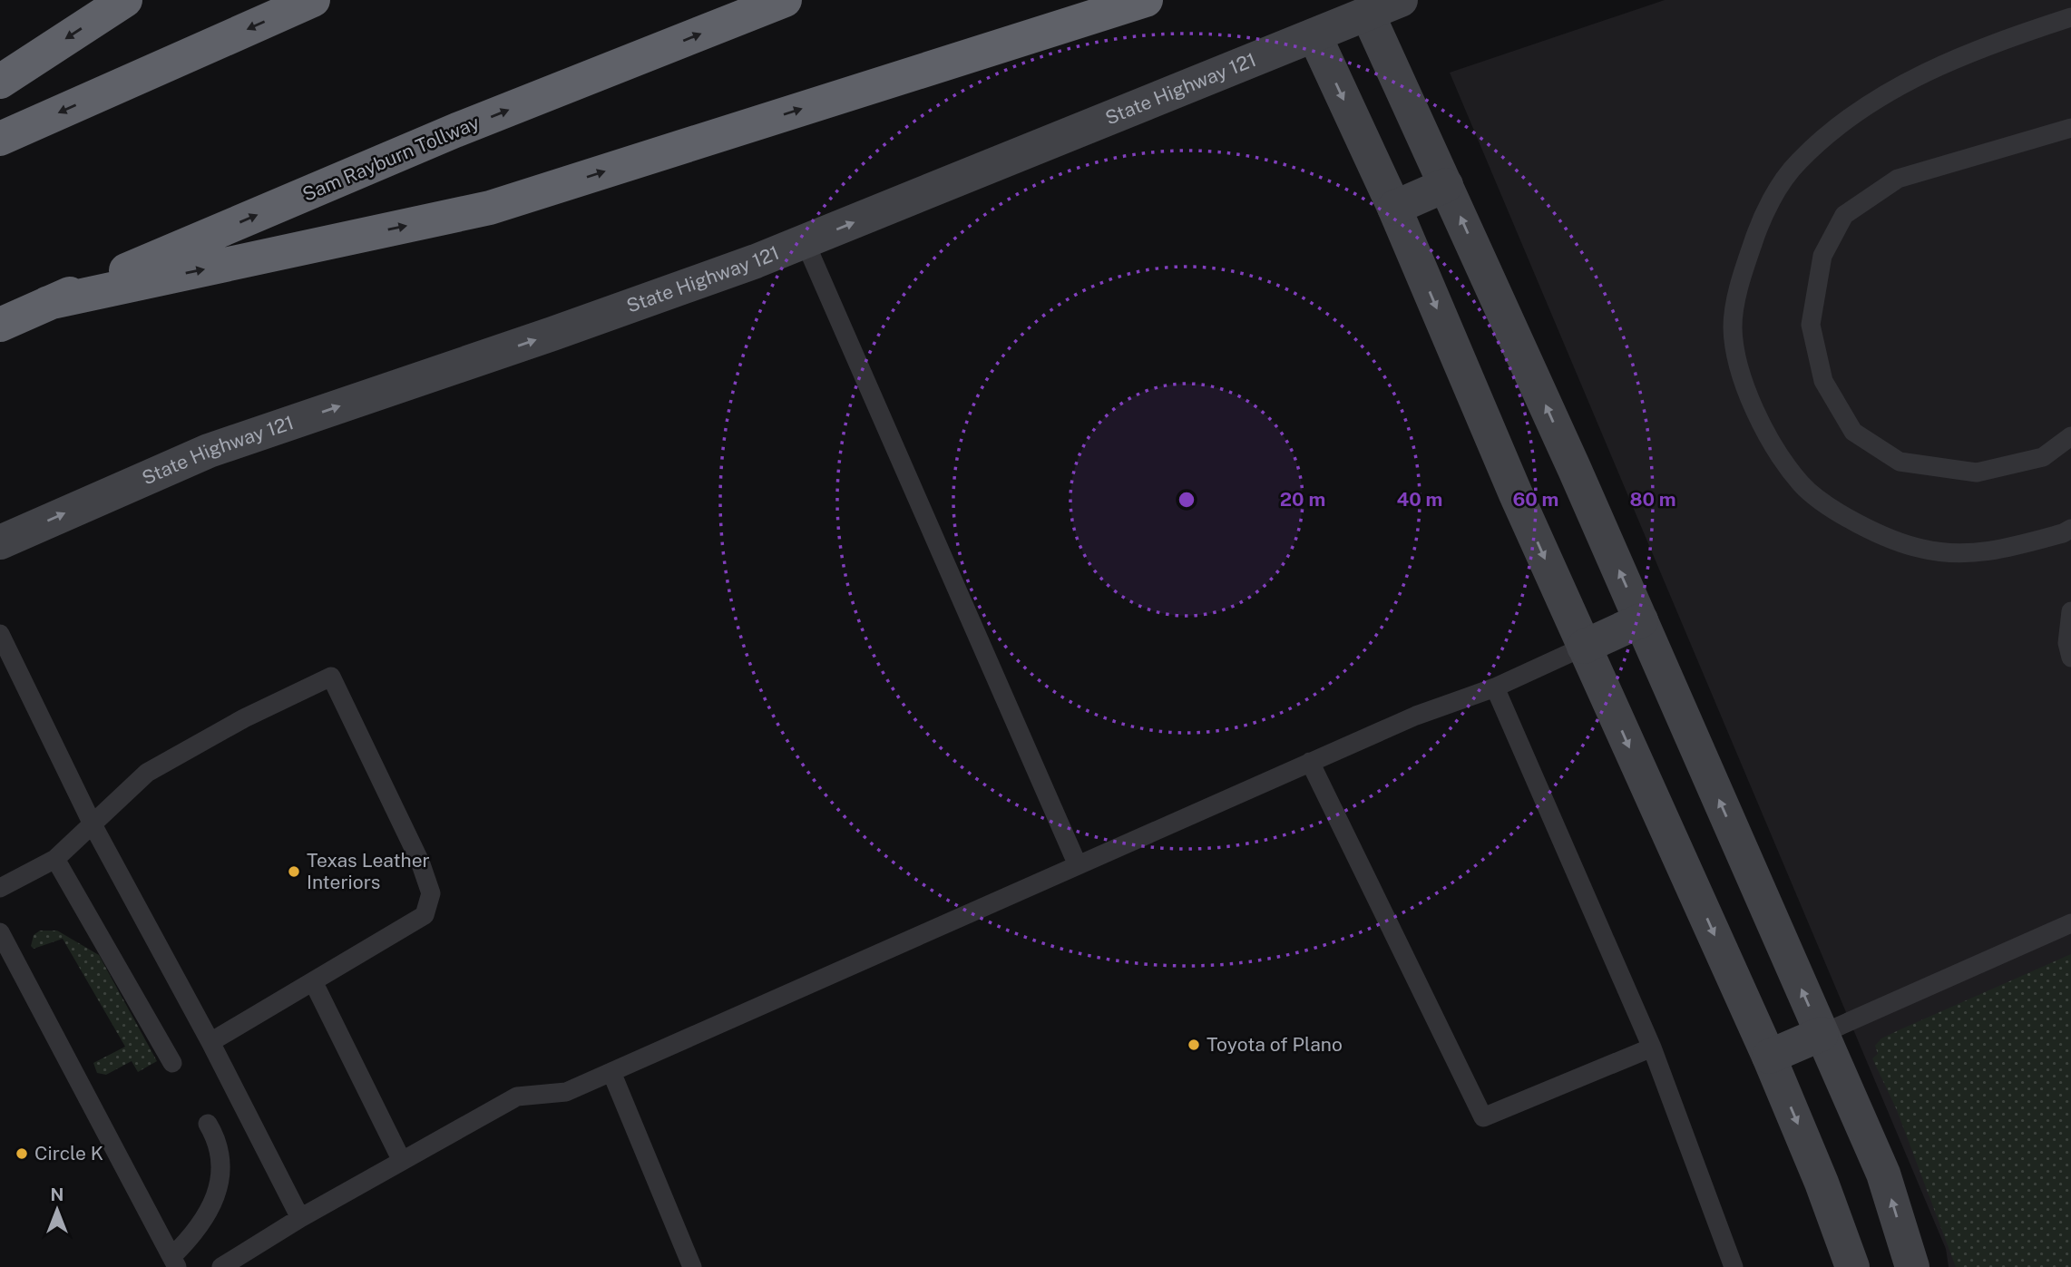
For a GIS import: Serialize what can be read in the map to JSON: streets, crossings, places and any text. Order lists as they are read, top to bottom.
{
  "streets": {
    "highway": ["Sam Rayburn Tollway"],
    "street": ["State Highway 121"]
  },
  "one_way": ["State Highway 121"],
  "places": ["Texas Leather Interiors", "Toyota of Plano", "Circle K"],
  "north": "top",
  "rings": [
    "20 m",
    "40 m",
    "60 m",
    "80 m"
  ]
}
